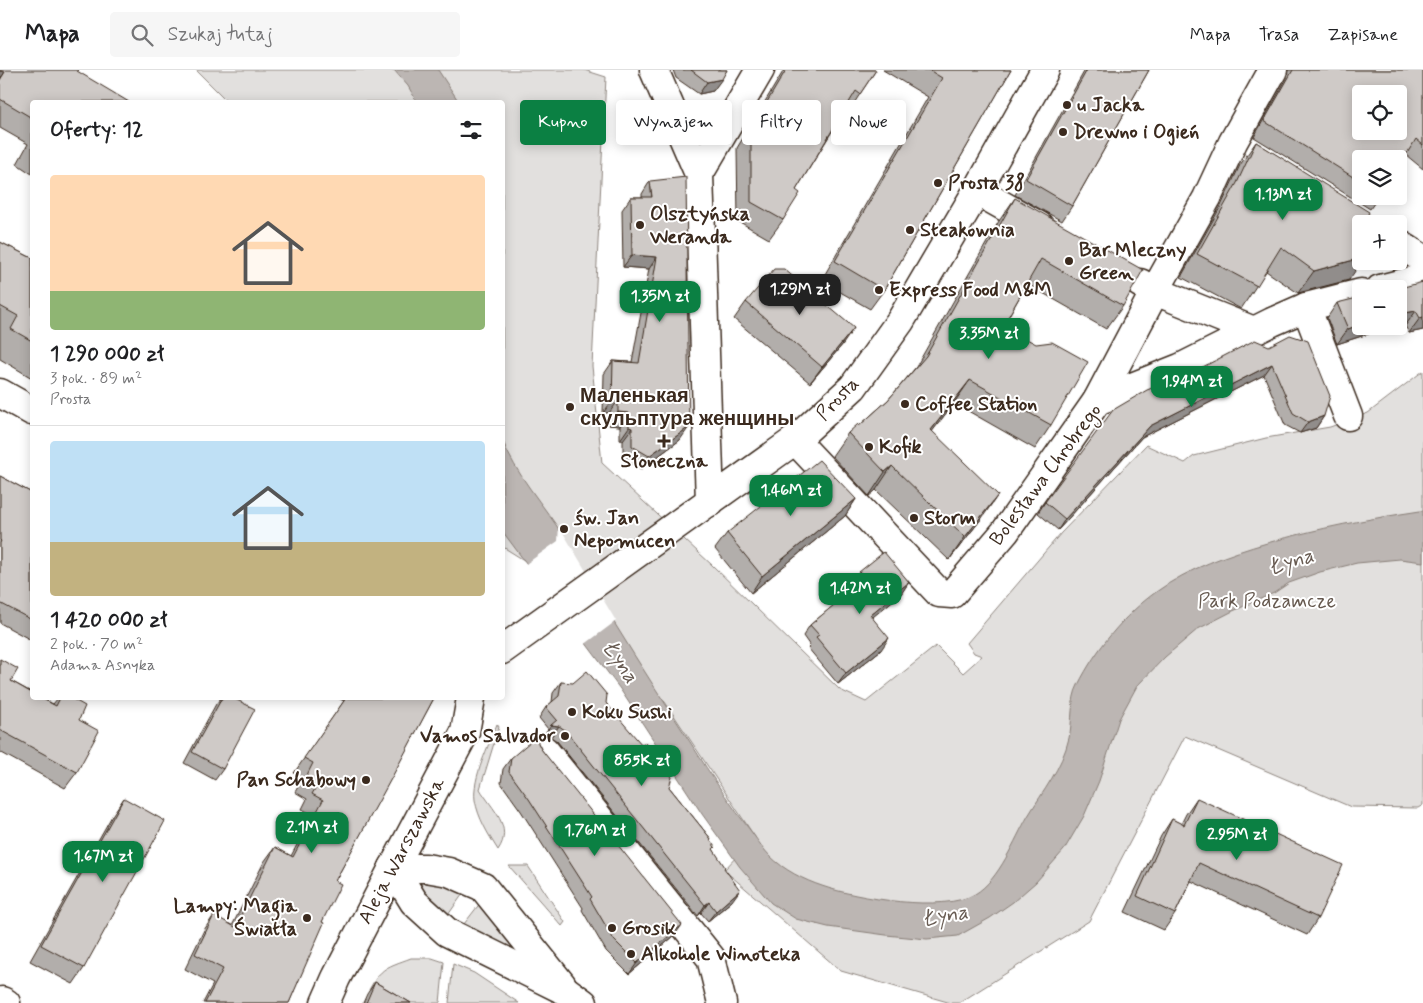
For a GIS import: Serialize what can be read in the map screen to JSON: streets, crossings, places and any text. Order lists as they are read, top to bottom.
{
  "streets": {
    "street": ["Prosta", "Bolesława Chrobrego", "Aleja Warszawska"]
  },
  "crossings": [
    ["Prosta", "Bolesława Chrobrego"]
  ],
  "water": ["Łyna"],
  "parks": ["Park Podzamcze"],
  "places": {
    "other": [
      "u Jacka",
      "Drewno i Ogień",
      "Prosta 38",
      "Olsztyńska Weranda",
      "Steakownia",
      "Bar Mleczny Green",
      "Express Food M&M",
      "Coffee Station",
      "Маленькая скульптура женщины",
      "Kofik",
      "Storm",
      "św. Jan Nepomucen",
      "Koku Sushi",
      "Vamos Salvador",
      "Pan Schabowy",
      "Lampy: Magia Światła",
      "Grosik",
      "Alkohole Winoteka"
    ],
    "health": ["Słoneczna"]
  },
  "page": {
    "header": "Mapa",
    "search": "Szukaj tutaj",
    "nav": ["Mapa", "Trasa", "Zapisane"],
    "map_buttons": ["+", "−"],
    "chip": [
      "Kupno",
      "Wynajem",
      "Filtry",
      "Nowe"
    ],
    "heading": "Oferty: 12",
    "list": [
      {
        "name": "1 290 000 zł",
        "note": "3 pok. · 89 m² · Prosta"
      },
      {
        "name": "1 420 000 zł",
        "note": "2 pok. · 70 m² · Adama Asnyka"
      }
    ],
    "price": [
      "1.13M zł",
      "1.29M zł",
      "1.35M zł",
      "3.35M zł",
      "1.94M zł",
      "1.46M zł",
      "1.42M zł",
      "855K zł",
      "2.1M zł",
      "1.76M zł",
      "2.95M zł",
      "1.67M zł"
    ]
  }
}
